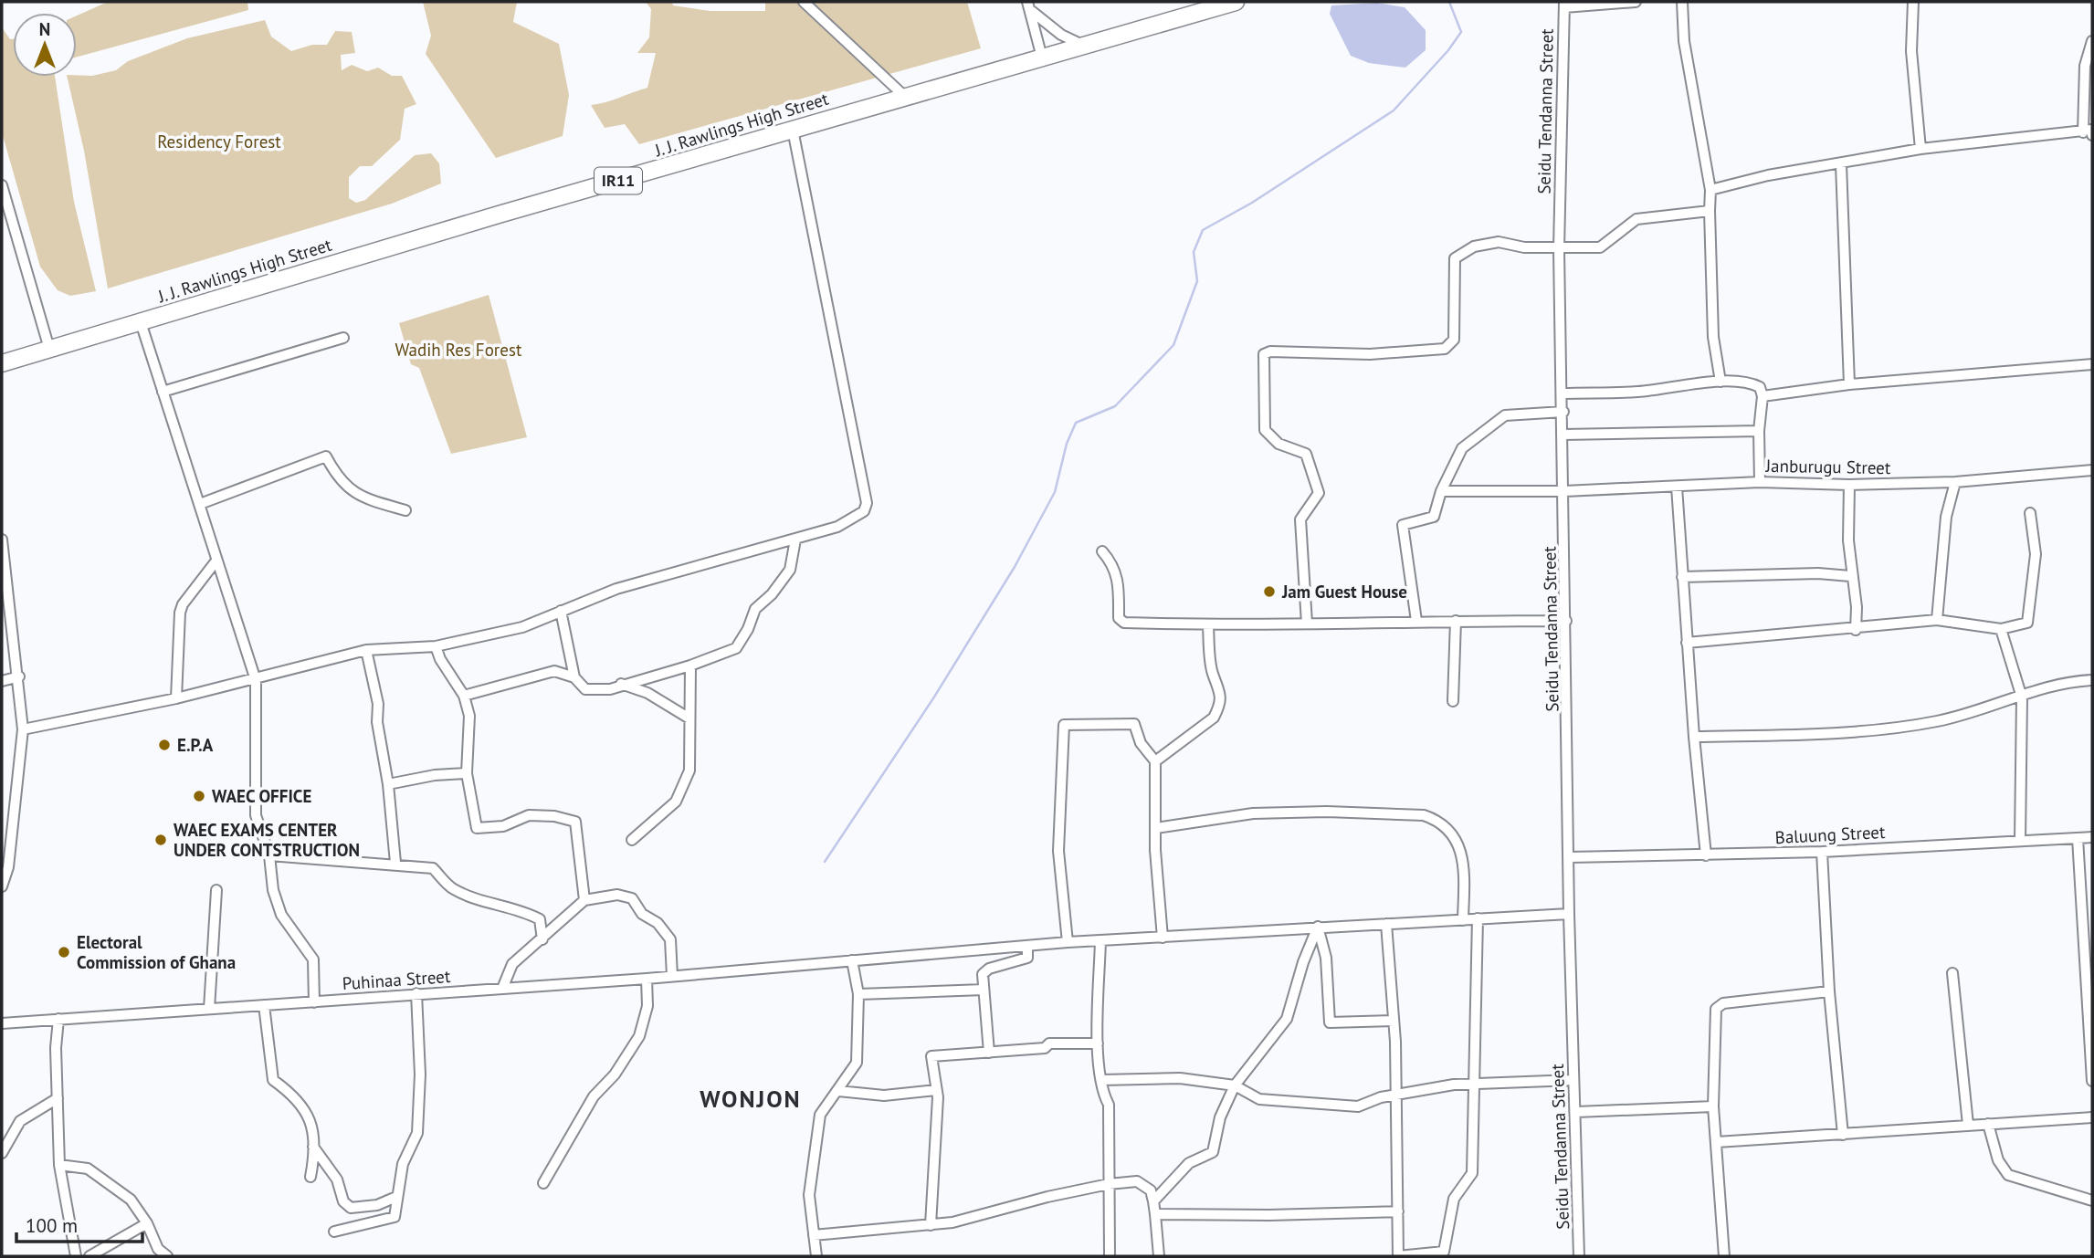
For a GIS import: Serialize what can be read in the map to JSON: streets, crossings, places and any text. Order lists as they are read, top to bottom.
{
  "streets": {
    "main road": ["J. J. Rawlings High Street", "IR11"],
    "street": [
      "Seidu Tendanna Street",
      "Janburugu Street",
      "Baluung Street",
      "Puhinaa Street"
    ]
  },
  "crossings": [
    ["Seidu Tendanna Street", "Janburugu Street"],
    ["Seidu Tendanna Street", "Baluung Street"],
    ["Seidu Tendanna Street", "Puhinaa Street"]
  ],
  "districts": ["WONJON"],
  "parks": ["Residency Forest", "Wadih Res Forest"],
  "places": [
    "Jam Guest House",
    "E.P.A",
    "WAEC OFFICE",
    "WAEC EXAMS CENTER UNDER CONTSTRUCTION",
    "Electoral Commission of Ghana"
  ],
  "scale_bar": "100 m",
  "north": "top"
}
